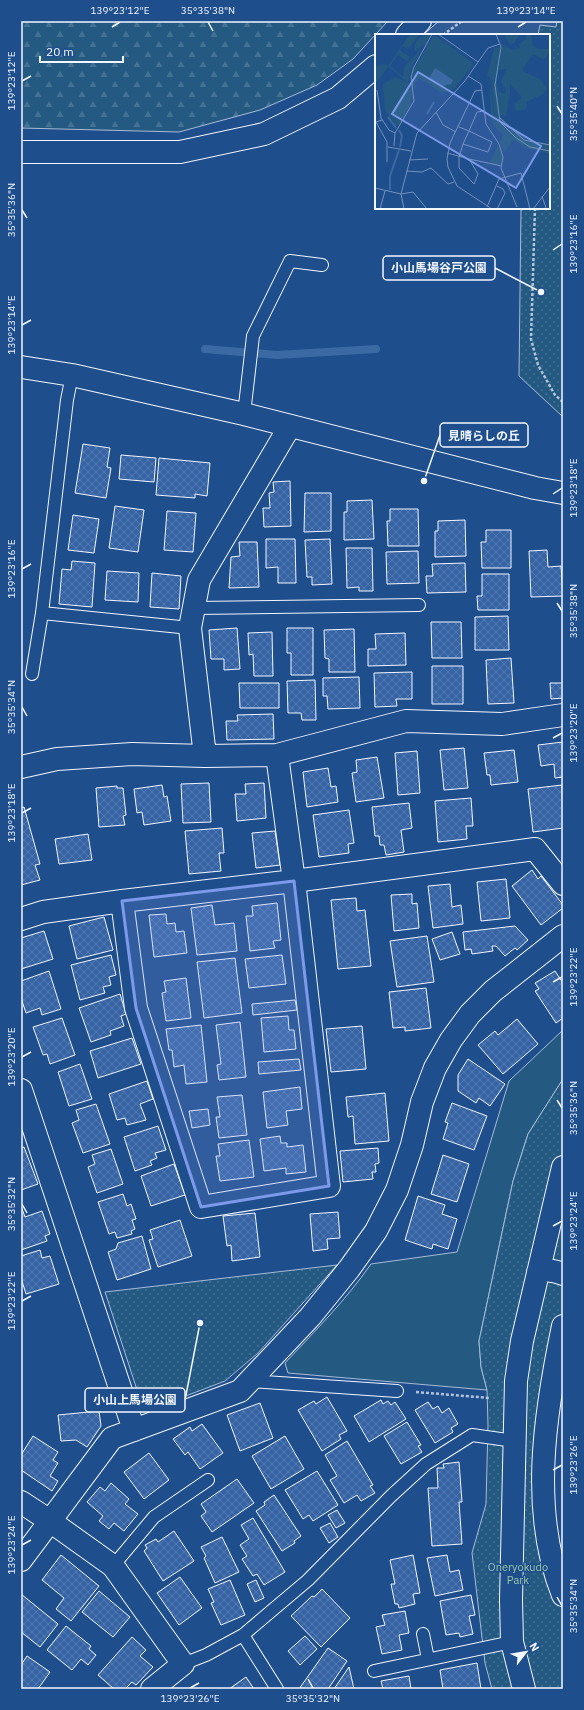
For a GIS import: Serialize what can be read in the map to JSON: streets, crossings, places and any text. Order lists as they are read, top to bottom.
{
  "parks": ["Oneryokudo Park"],
  "places": ["小山馬場谷戸公園", "見晴らしの丘", "小山上馬場公園"],
  "scale_bar": "20 m",
  "north": "top right",
  "coordinates": [
    "139°23'12\"E",
    "35°35'38\"N",
    "139°23'14\"E",
    "35°35'40\"N",
    "35°35'36\"N",
    "139°23'16\"E",
    "139°23'18\"E",
    "35°35'34\"N",
    "139°23'20\"E",
    "139°23'22\"E",
    "35°35'32\"N",
    "139°23'24\"E",
    "139°23'26\"E"
  ]
}
